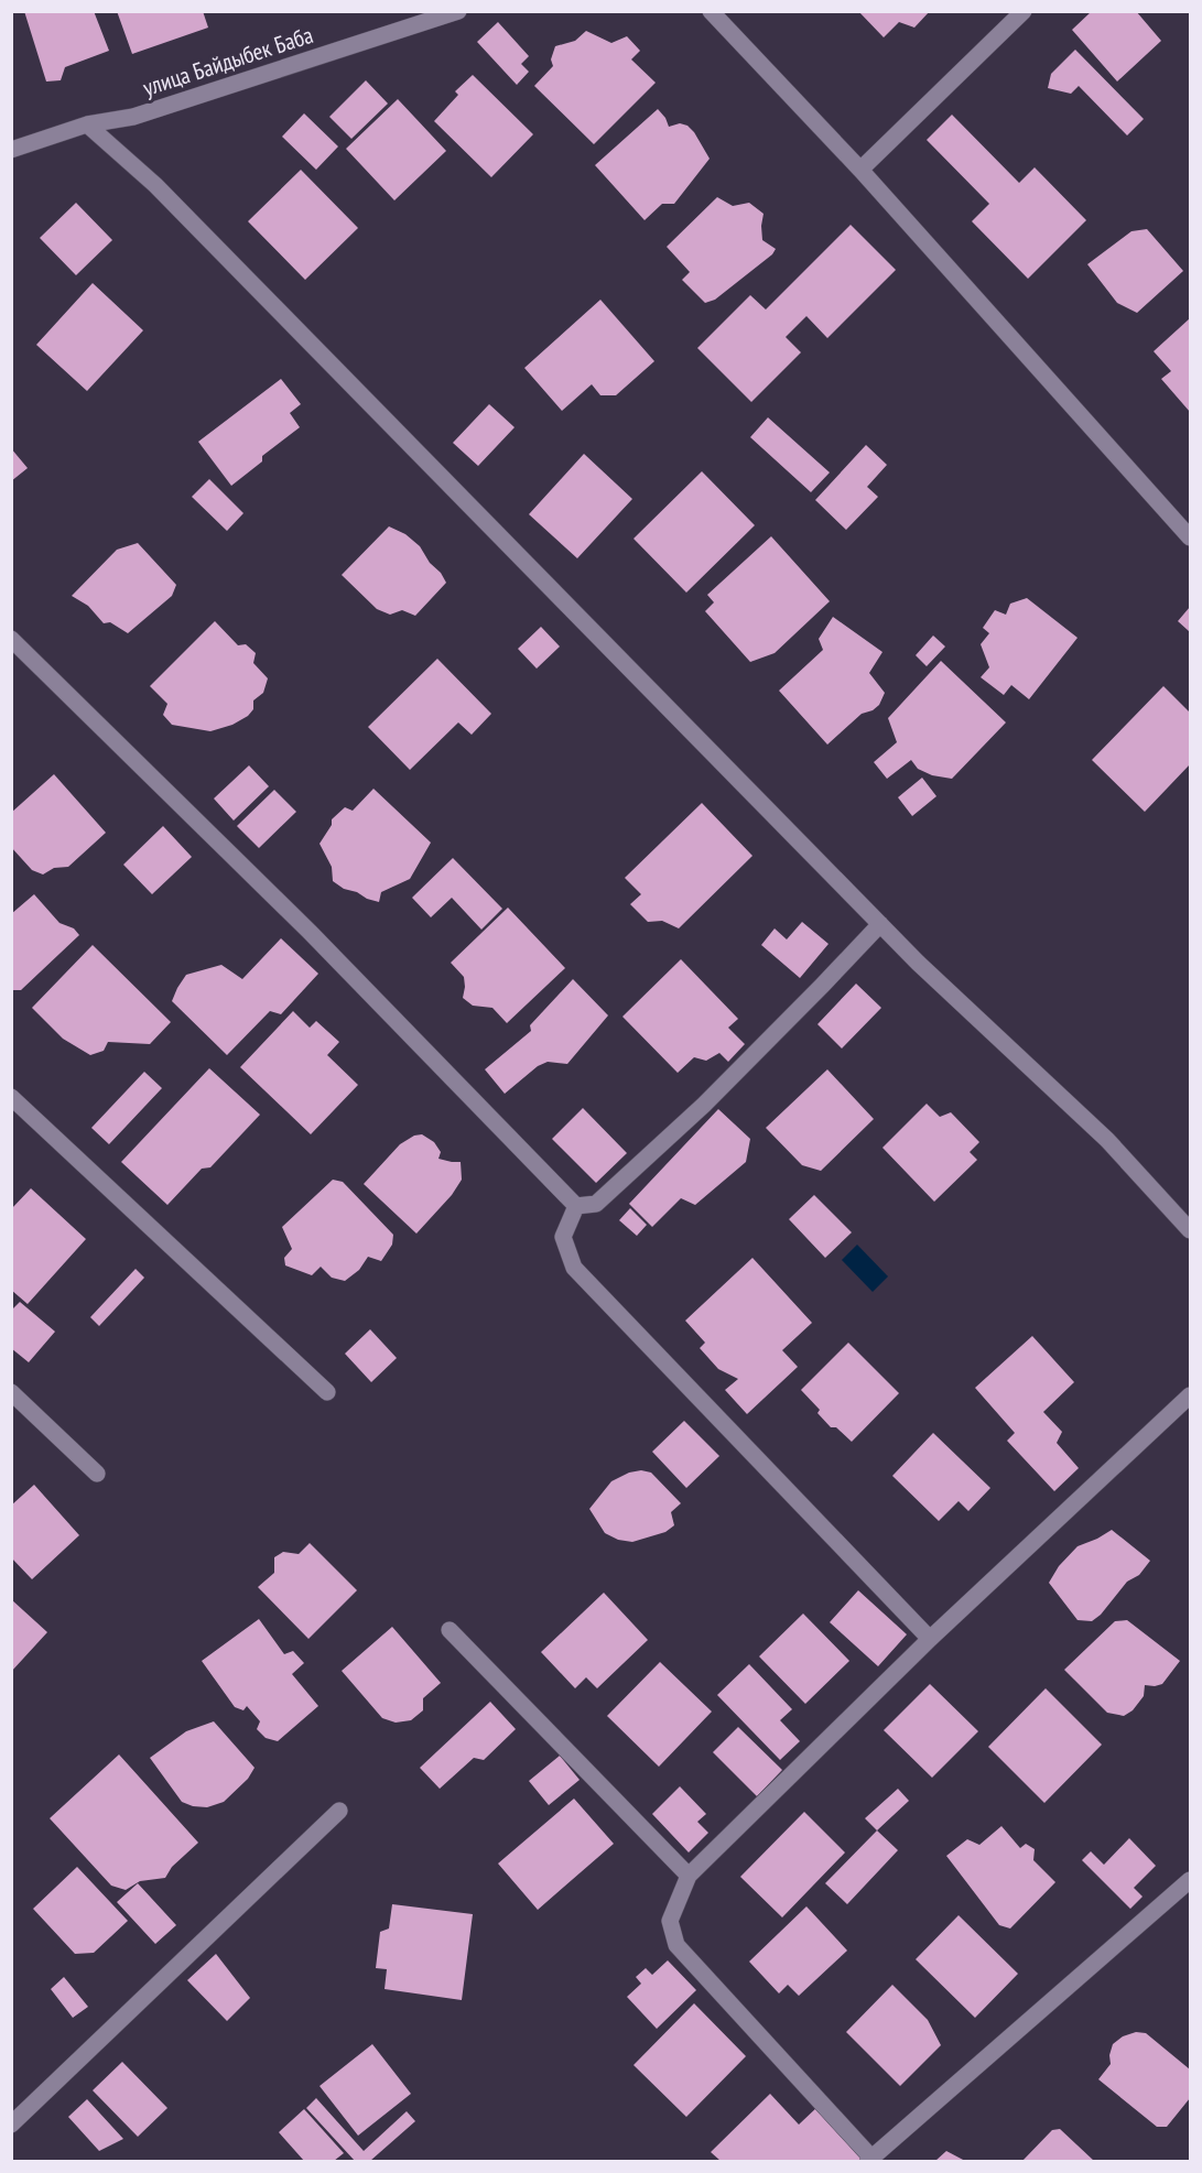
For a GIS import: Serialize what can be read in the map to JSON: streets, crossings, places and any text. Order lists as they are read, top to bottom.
{
  "streets": {
    "street": ["улица Байдыбек Баба"]
  }
}
